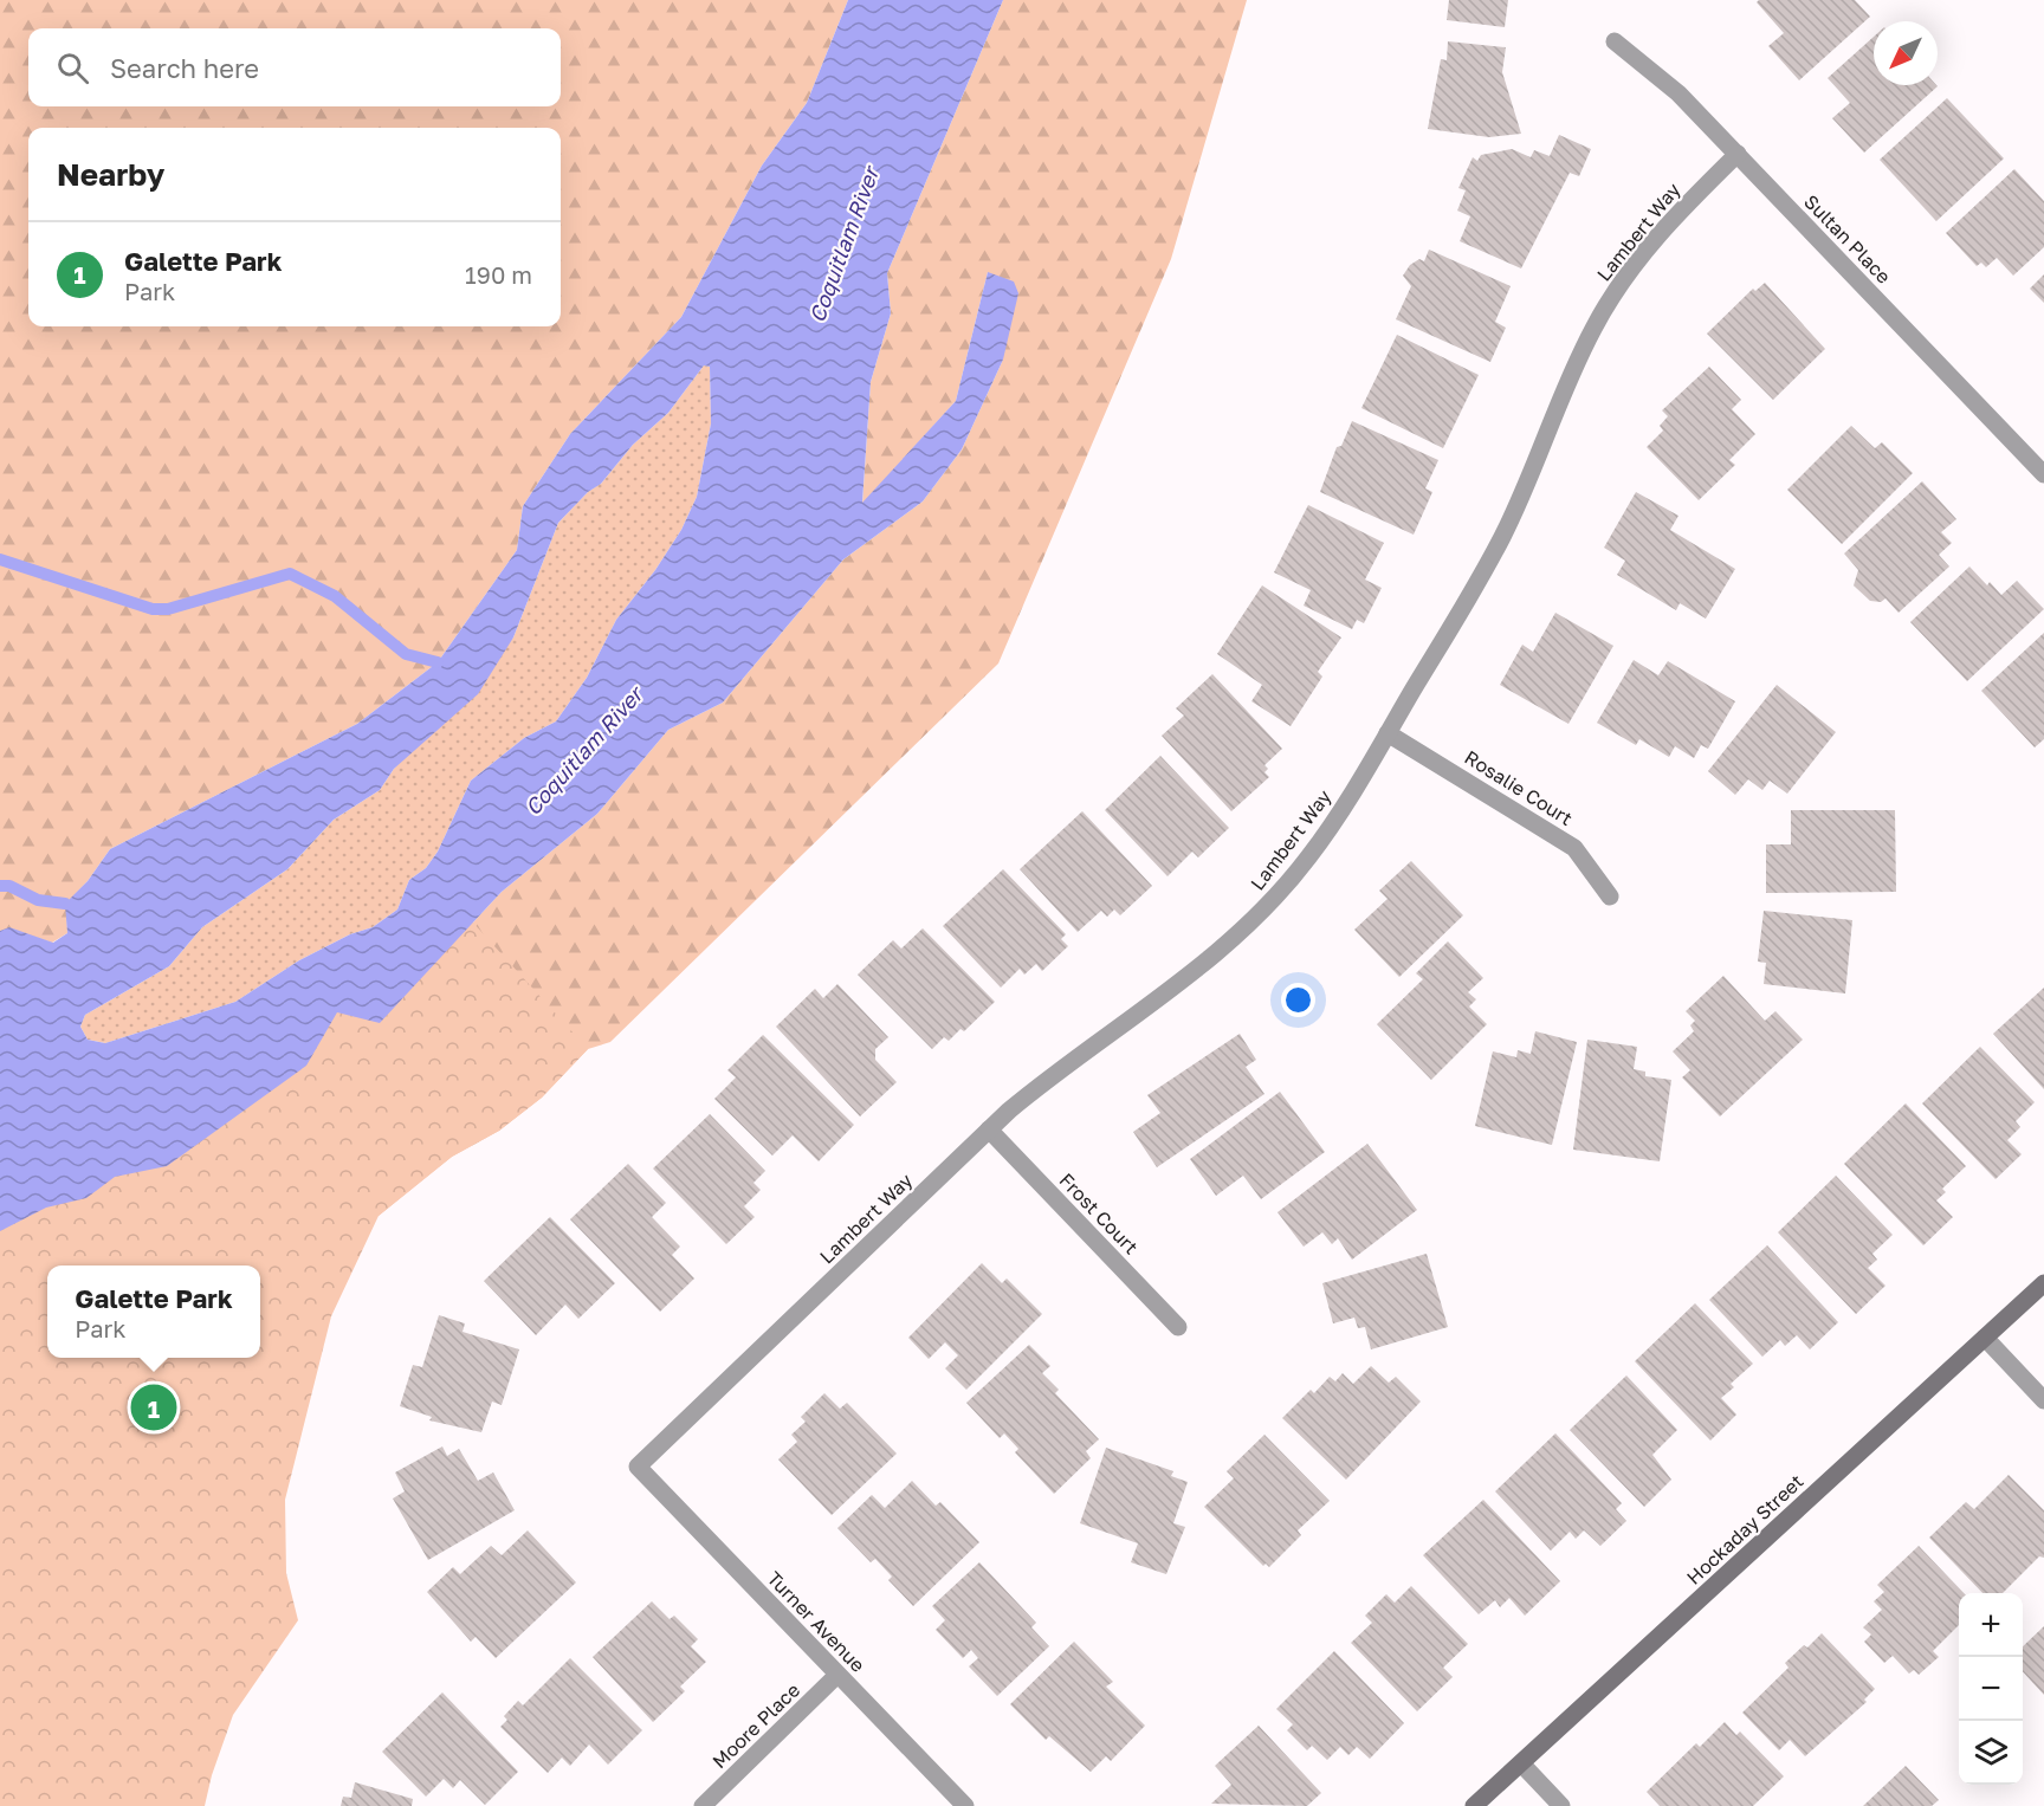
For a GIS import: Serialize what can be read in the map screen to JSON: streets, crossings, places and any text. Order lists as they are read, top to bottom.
{
  "streets": {
    "street": [
      "Lambert Way",
      "Sultan Place",
      "Rosalie Court",
      "Frost Court",
      "Hockaday Street",
      "Turner Avenue",
      "Moore Place"
    ]
  },
  "crossings": [
    ["Lambert Way", "Sultan Place"],
    ["Lambert Way", "Rosalie Court"],
    ["Lambert Way", "Frost Court"],
    ["Lambert Way", "Turner Avenue"],
    ["Turner Avenue", "Moore Place"]
  ],
  "water": ["Coquitlam River"],
  "north": "bottom left",
  "page": {
    "search": "Search here",
    "heading": "Nearby",
    "list": [
      {
        "mark": "1",
        "name": "Galette Park",
        "note": "Park",
        "value": "190 m"
      }
    ],
    "popup": ["Galette Park", "Park"],
    "pins": "1",
    "map_buttons": ["+", "−"]
  }
}
